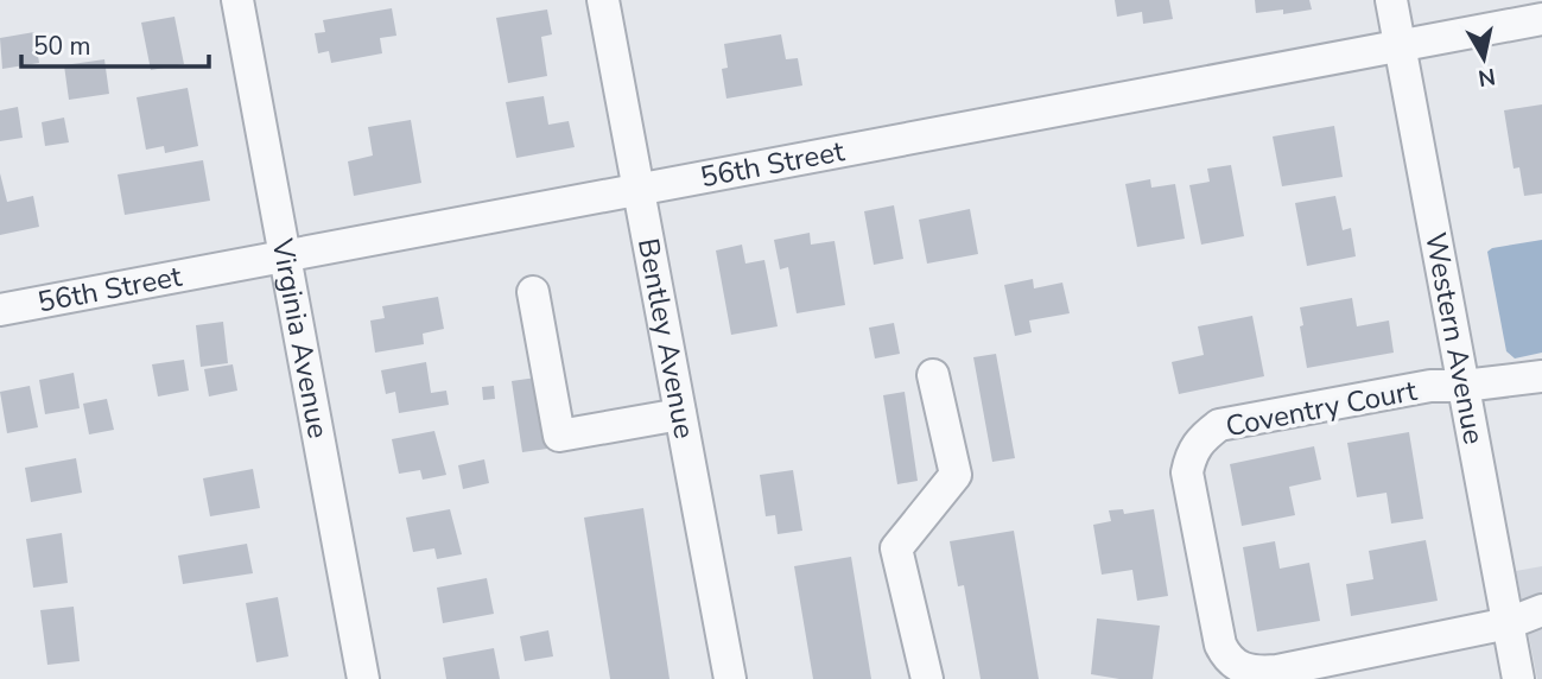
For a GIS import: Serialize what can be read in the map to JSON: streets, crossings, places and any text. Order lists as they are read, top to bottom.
{
  "streets": {
    "street": [
      "56th Street",
      "Virginia Avenue",
      "Bentley Avenue",
      "Western Avenue",
      "Coventry Court"
    ]
  },
  "crossings": [
    ["56th Street", "Virginia Avenue"],
    ["56th Street", "Bentley Avenue"],
    ["56th Street", "Western Avenue"],
    ["Western Avenue", "Coventry Court"]
  ],
  "scale_bar": "50 m",
  "north": "bottom"
}
